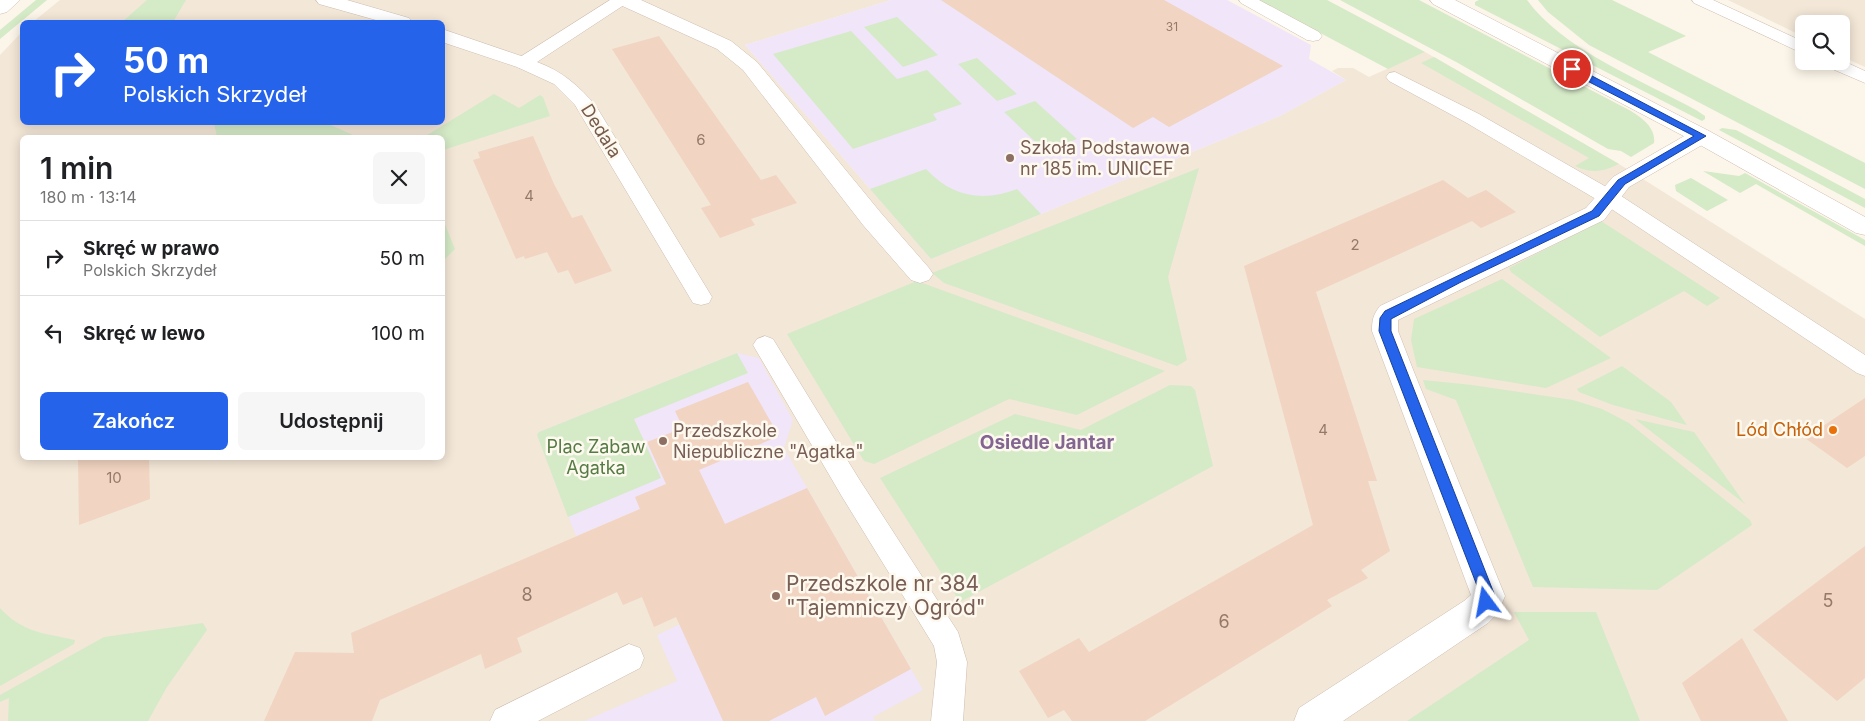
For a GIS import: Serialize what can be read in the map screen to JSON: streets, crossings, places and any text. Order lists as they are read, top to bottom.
{
  "streets": {
    "street": ["Dedala"]
  },
  "districts": ["Osiedle Jantar"],
  "parks": ["Plac Zabaw Agatka"],
  "places": [
    "Szkoła Podstawowa nr 185 im. UNICEF",
    "Lód Chłód",
    "Przedszkole Niepubliczne \"Agatka\"",
    "Przedszkole nr 384 \"Tajemniczy Ogród\""
  ],
  "house_numbers": [
    "31",
    "6",
    "4",
    "2",
    "4",
    "10",
    "8",
    "5",
    "6"
  ],
  "page": {
    "turn": ["50 m", "Polskich Skrzydeł"],
    "heading": ["1 min", "180 m · 13:14"],
    "list": [
      {
        "name": "Skręć w prawo",
        "note": "Polskich Skrzydeł",
        "value": "50 m"
      },
      {
        "name": "Skręć w lewo",
        "value": "100 m"
      }
    ],
    "buttons": ["Zakończ", "Udostępnij"]
  }
}
